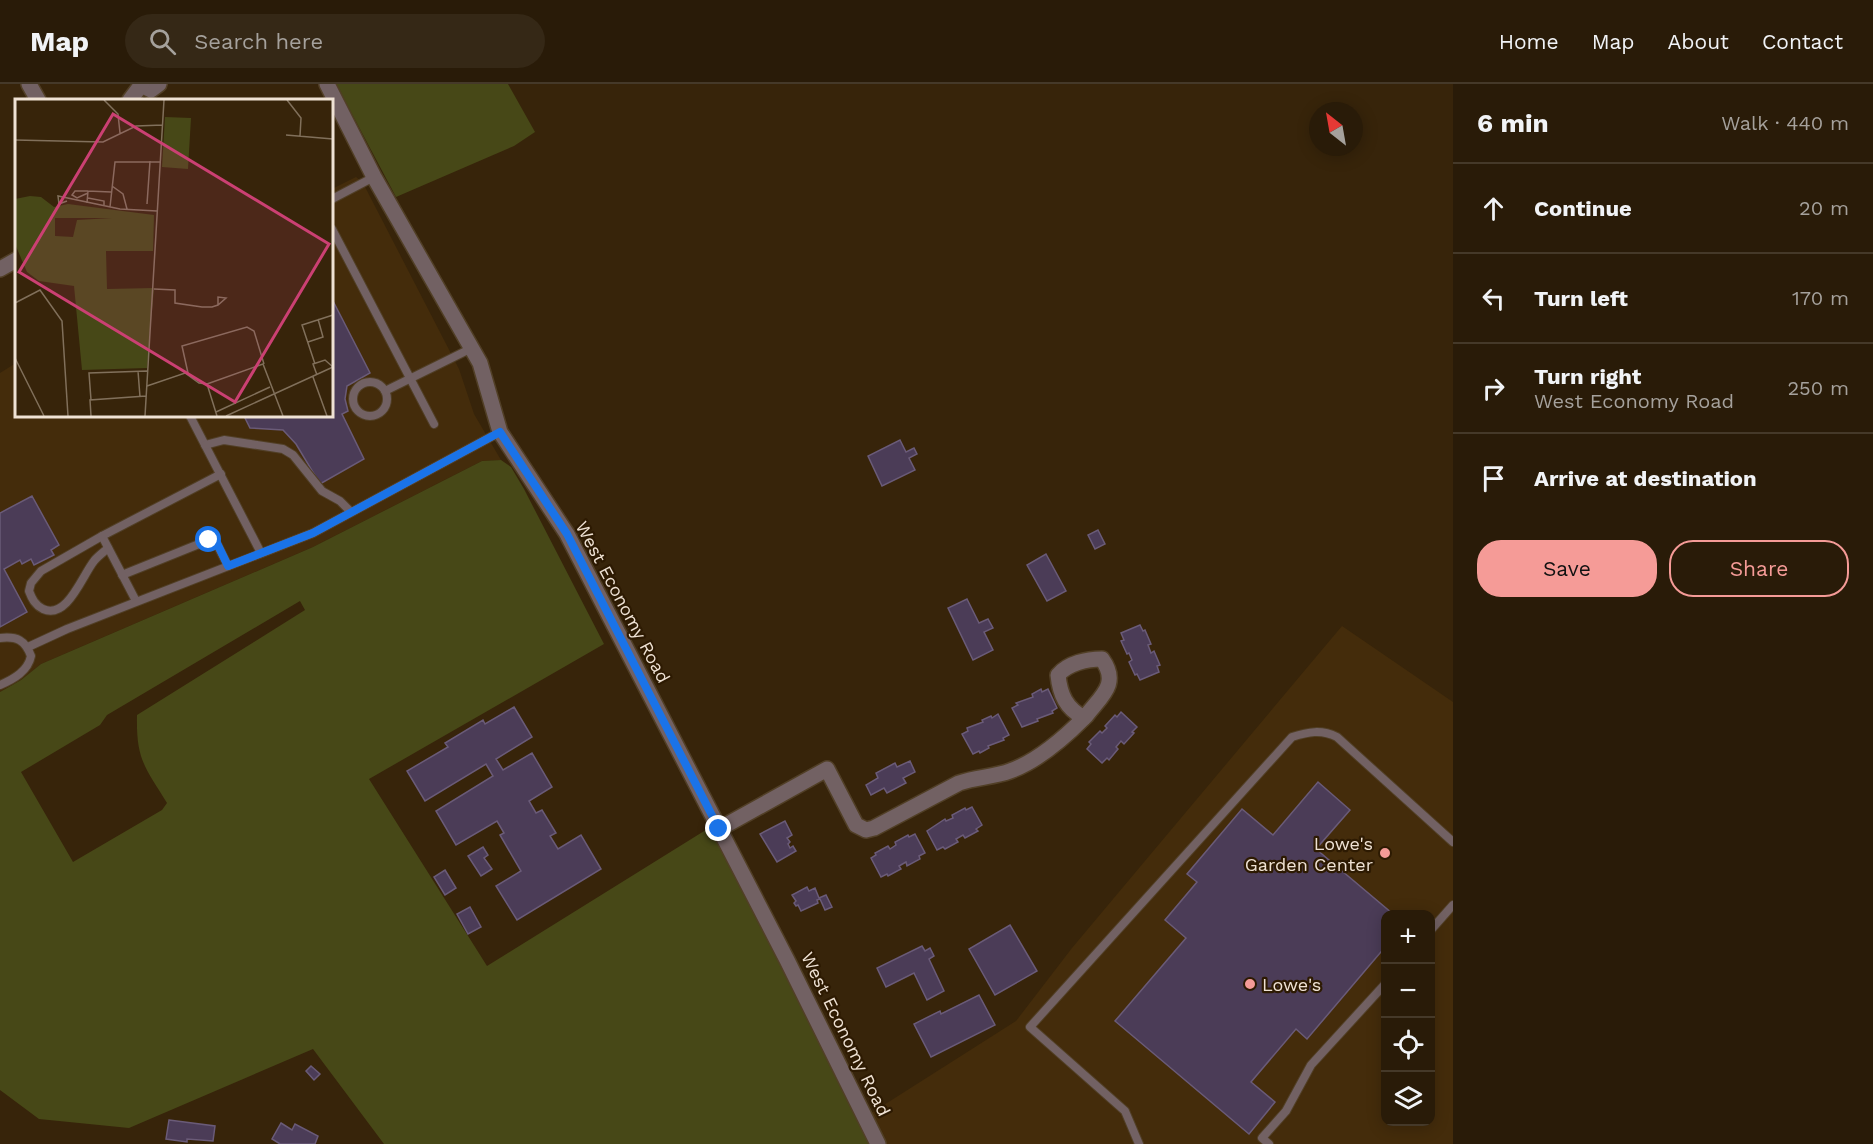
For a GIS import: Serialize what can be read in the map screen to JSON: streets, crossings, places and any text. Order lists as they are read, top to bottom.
{
  "streets": {
    "street": ["West Economy Road"]
  },
  "places": ["Lowe's Garden Center", "Lowe's"],
  "north": "top left",
  "page": {
    "header": "Map",
    "search": "Search here",
    "nav": [
      "Home",
      "Map",
      "About",
      "Contact"
    ],
    "heading": ["6 min", "Walk · 440 m"],
    "list": [
      ["Continue", "20 m"],
      ["Turn left", "170 m"],
      ["Turn right", "West Economy Road", "250 m"],
      "Arrive at destination"
    ],
    "buttons": ["Save", "Share"],
    "map_buttons": ["+", "−"]
  }
}
